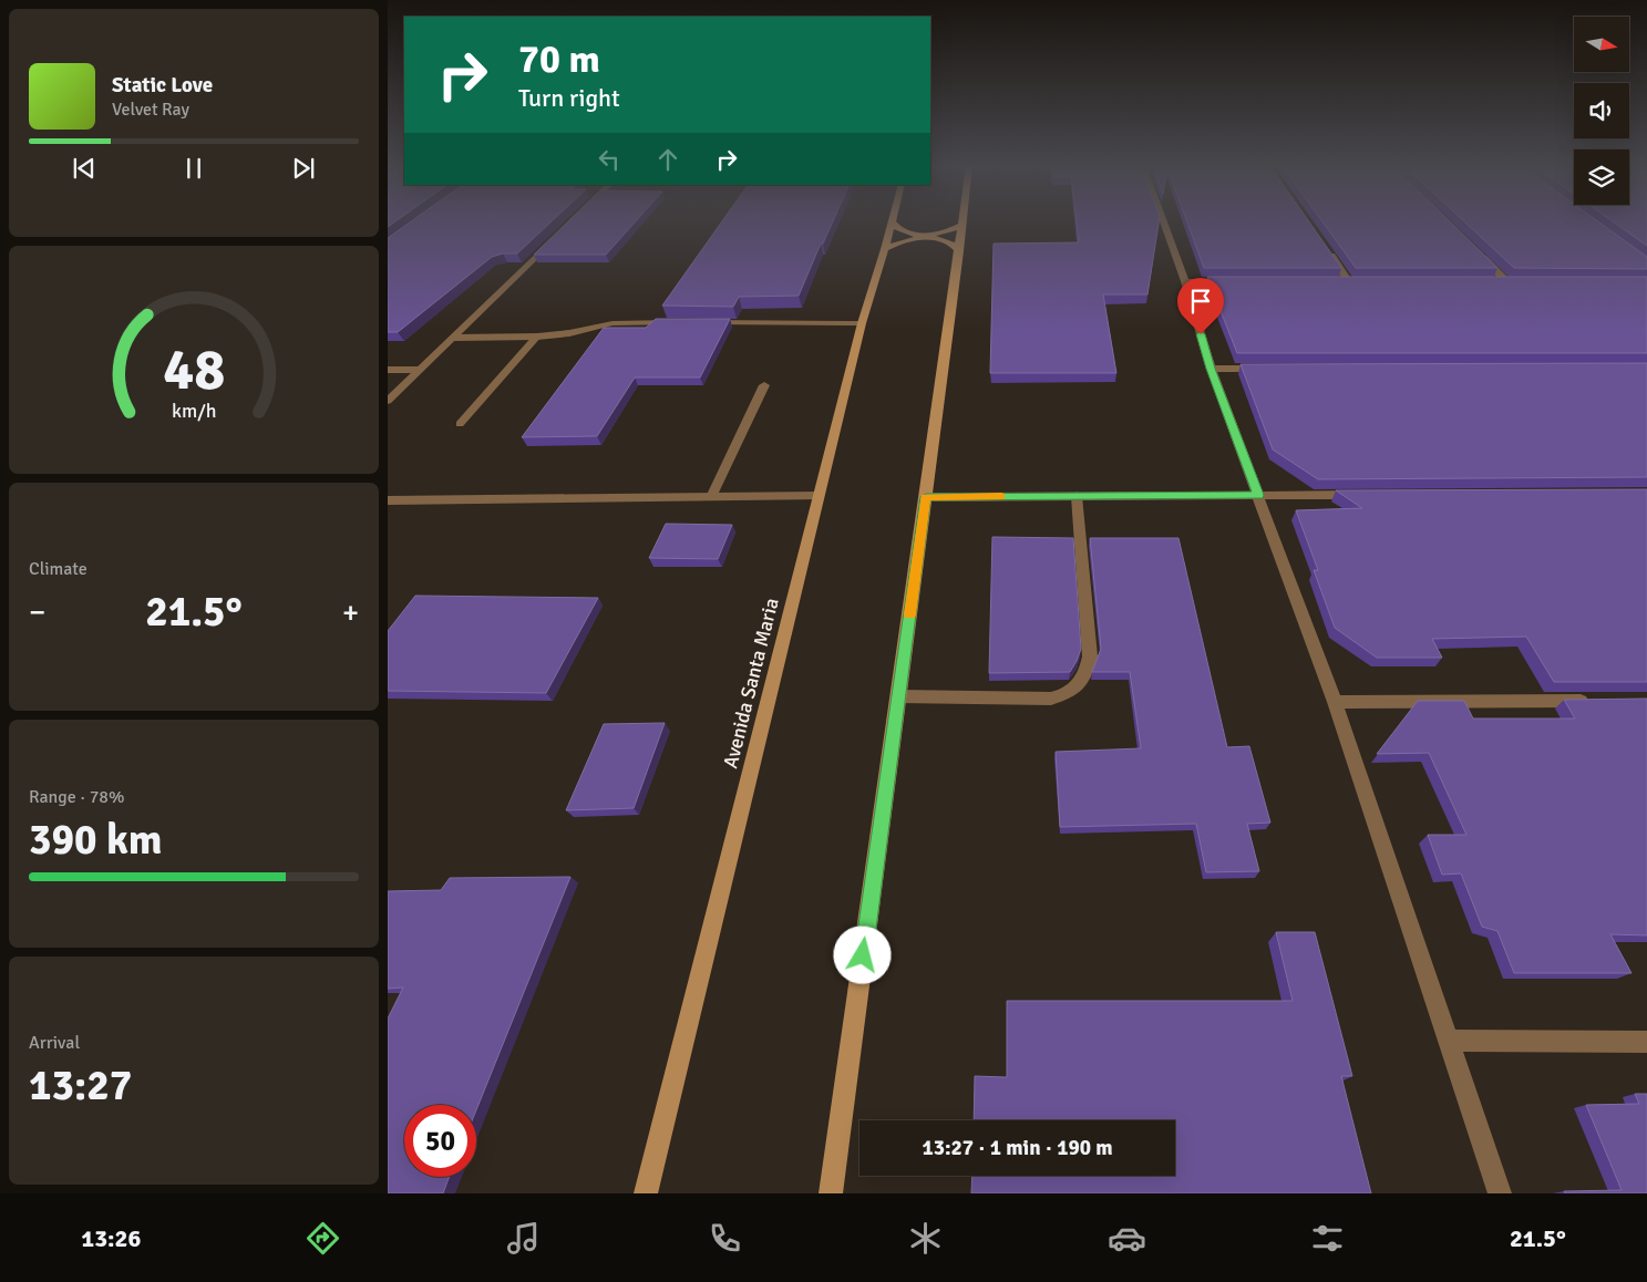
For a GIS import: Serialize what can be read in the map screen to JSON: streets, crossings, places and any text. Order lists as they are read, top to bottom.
{
  "streets": {
    "main road": ["Avenida Santa Maria"]
  },
  "north": "right",
  "page": {
    "turn": ["70 m", "Turn right"],
    "song": ["Static Love", "Velvet Ray"],
    "tile": [
      "Climate",
      ["Range · 78%", "390 km"],
      ["Arrival", "13:27"]
    ],
    "heat": ["−", "21.5°", "+"],
    "limit": "50",
    "trip": "13:27 · 1 min · 190 m",
    "tabs": ["13:26", "21.5°"],
    "gauge": ["48", "km/h"]
  }
}
